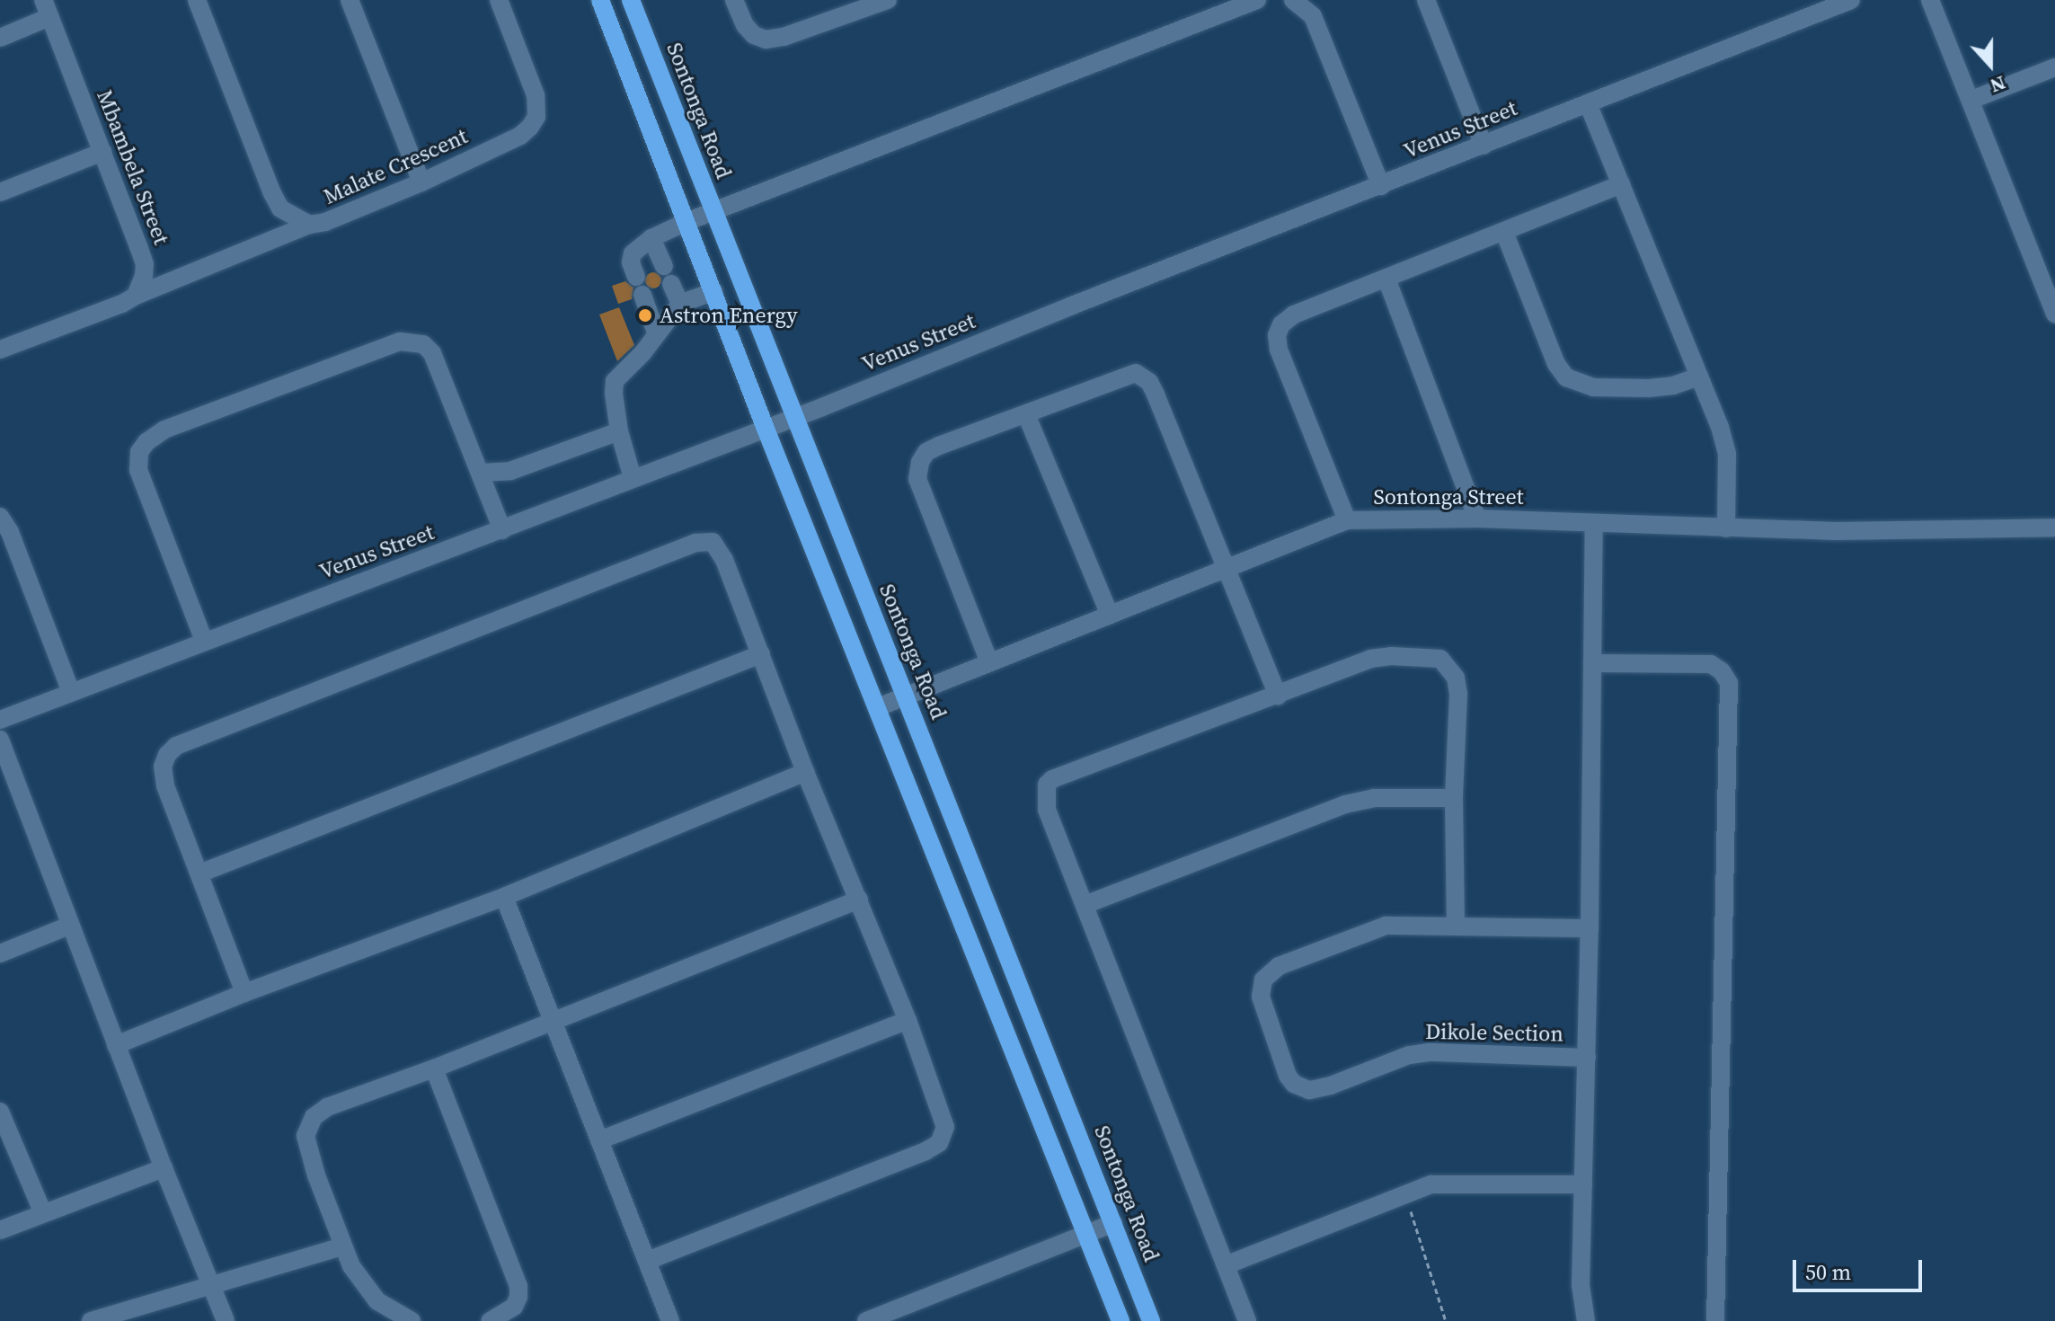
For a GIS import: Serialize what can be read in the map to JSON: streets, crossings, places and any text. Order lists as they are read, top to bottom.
{
  "streets": {
    "main road": ["Sontonga Road"],
    "street": [
      "Venus Street",
      "Malate Crescent",
      "Mbambela Street",
      "Sontonga Street",
      "Dikole Section"
    ]
  },
  "crossings": [
    ["Sontonga Road", "Venus Street"],
    ["Sontonga Road", "Sontonga Street"]
  ],
  "places": ["Astron Energy"],
  "scale_bar": "50 m",
  "north": "bottom"
}
